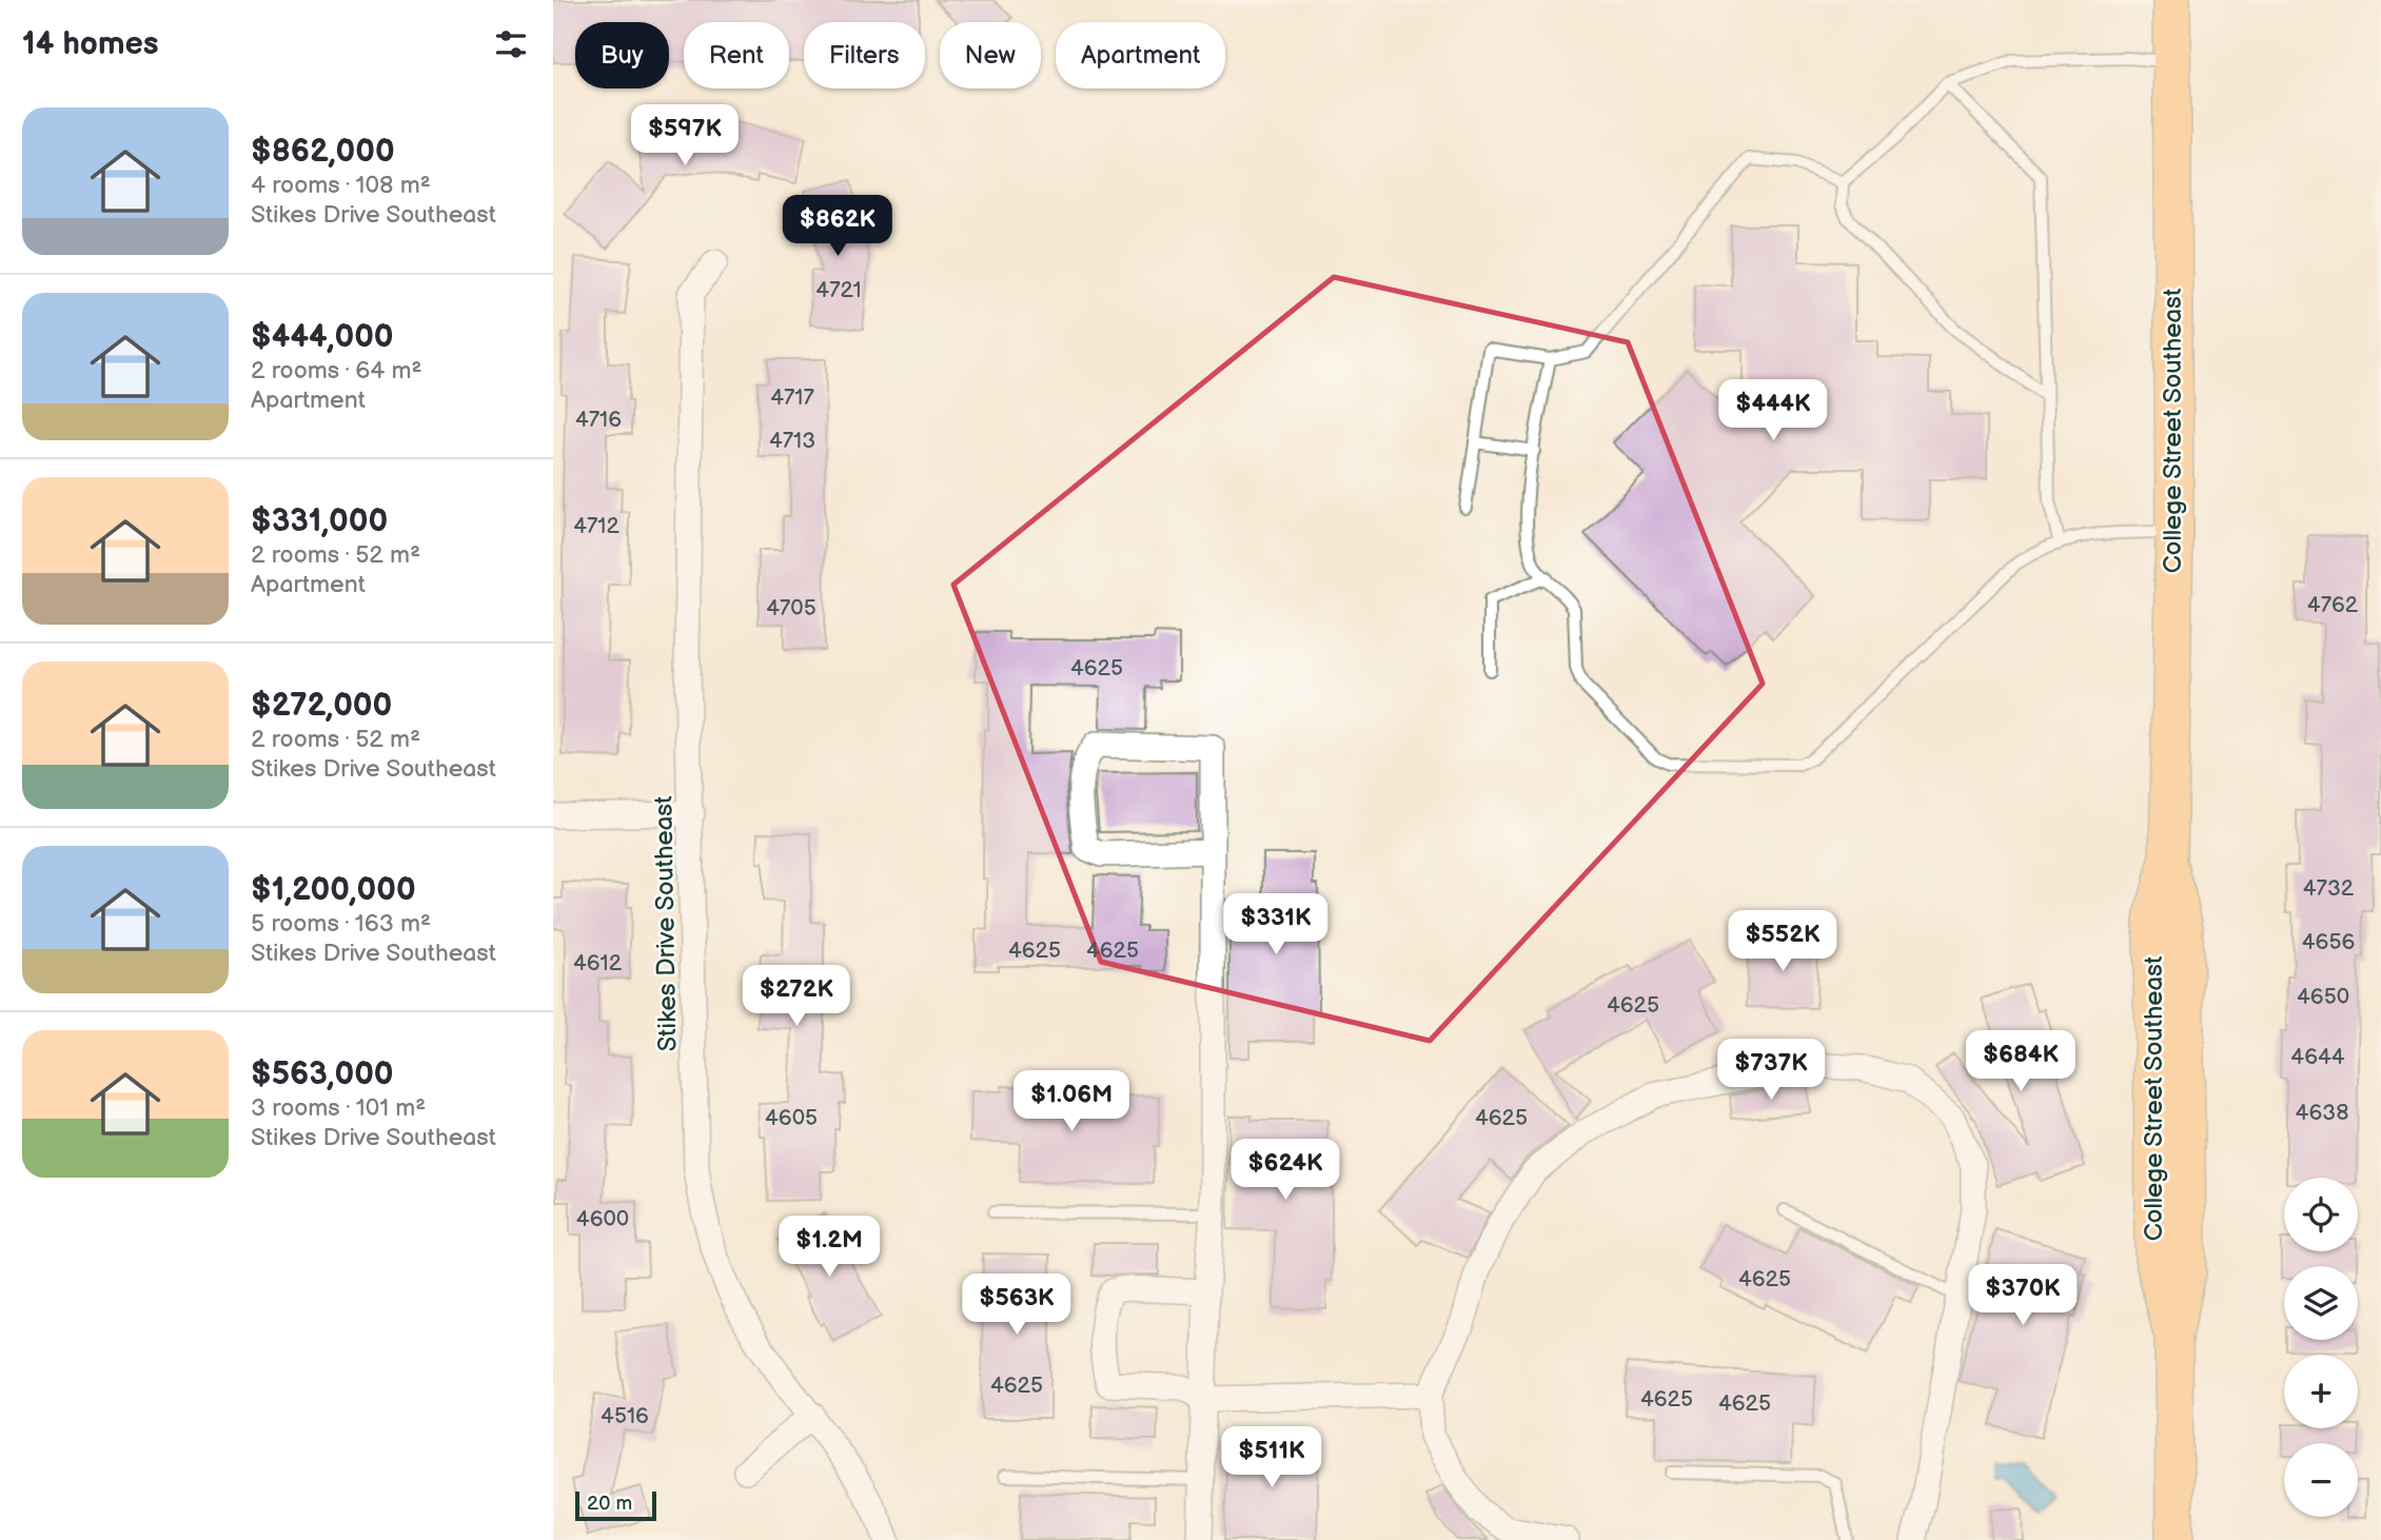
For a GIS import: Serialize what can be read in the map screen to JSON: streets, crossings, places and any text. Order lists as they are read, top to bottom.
{
  "streets": {
    "main road": ["College Street Southeast"],
    "street": ["Stikes Drive Southeast"]
  },
  "house_numbers": [
    "4721",
    "4717",
    "4716",
    "4713",
    "4712",
    "4762",
    "4705",
    "4625",
    "4732",
    "4656",
    "4625",
    "4625",
    "4612",
    "4650",
    "4625",
    "4644",
    "4638",
    "4605",
    "4625",
    "4600",
    "4625",
    "4625",
    "4625",
    "4625",
    "4516"
  ],
  "scale_bar": "20 m",
  "page": {
    "heading": "14 homes",
    "chip": [
      "Buy",
      "Rent",
      "Filters",
      "New",
      "Apartment"
    ],
    "list": [
      {
        "name": "$862,000",
        "note": "4 rooms · 108 m² · Stikes Drive Southeast"
      },
      {
        "name": "$444,000",
        "note": "2 rooms · 64 m² · Apartment"
      },
      {
        "name": "$331,000",
        "note": "2 rooms · 52 m² · Apartment"
      },
      {
        "name": "$272,000",
        "note": "2 rooms · 52 m² · Stikes Drive Southeast"
      },
      {
        "name": "$1,200,000",
        "note": "5 rooms · 163 m² · Stikes Drive Southeast"
      },
      {
        "name": "$563,000",
        "note": "3 rooms · 101 m² · Stikes Drive Southeast"
      }
    ],
    "price": [
      "$597K",
      "$862K",
      "$444K",
      "$331K",
      "$552K",
      "$272K",
      "$684K",
      "$737K",
      "$1.06M",
      "$624K",
      "$1.2M",
      "$370K",
      "$563K",
      "$511K"
    ],
    "map_buttons": ["+", "−"],
    "scale": "20 m"
  }
}
